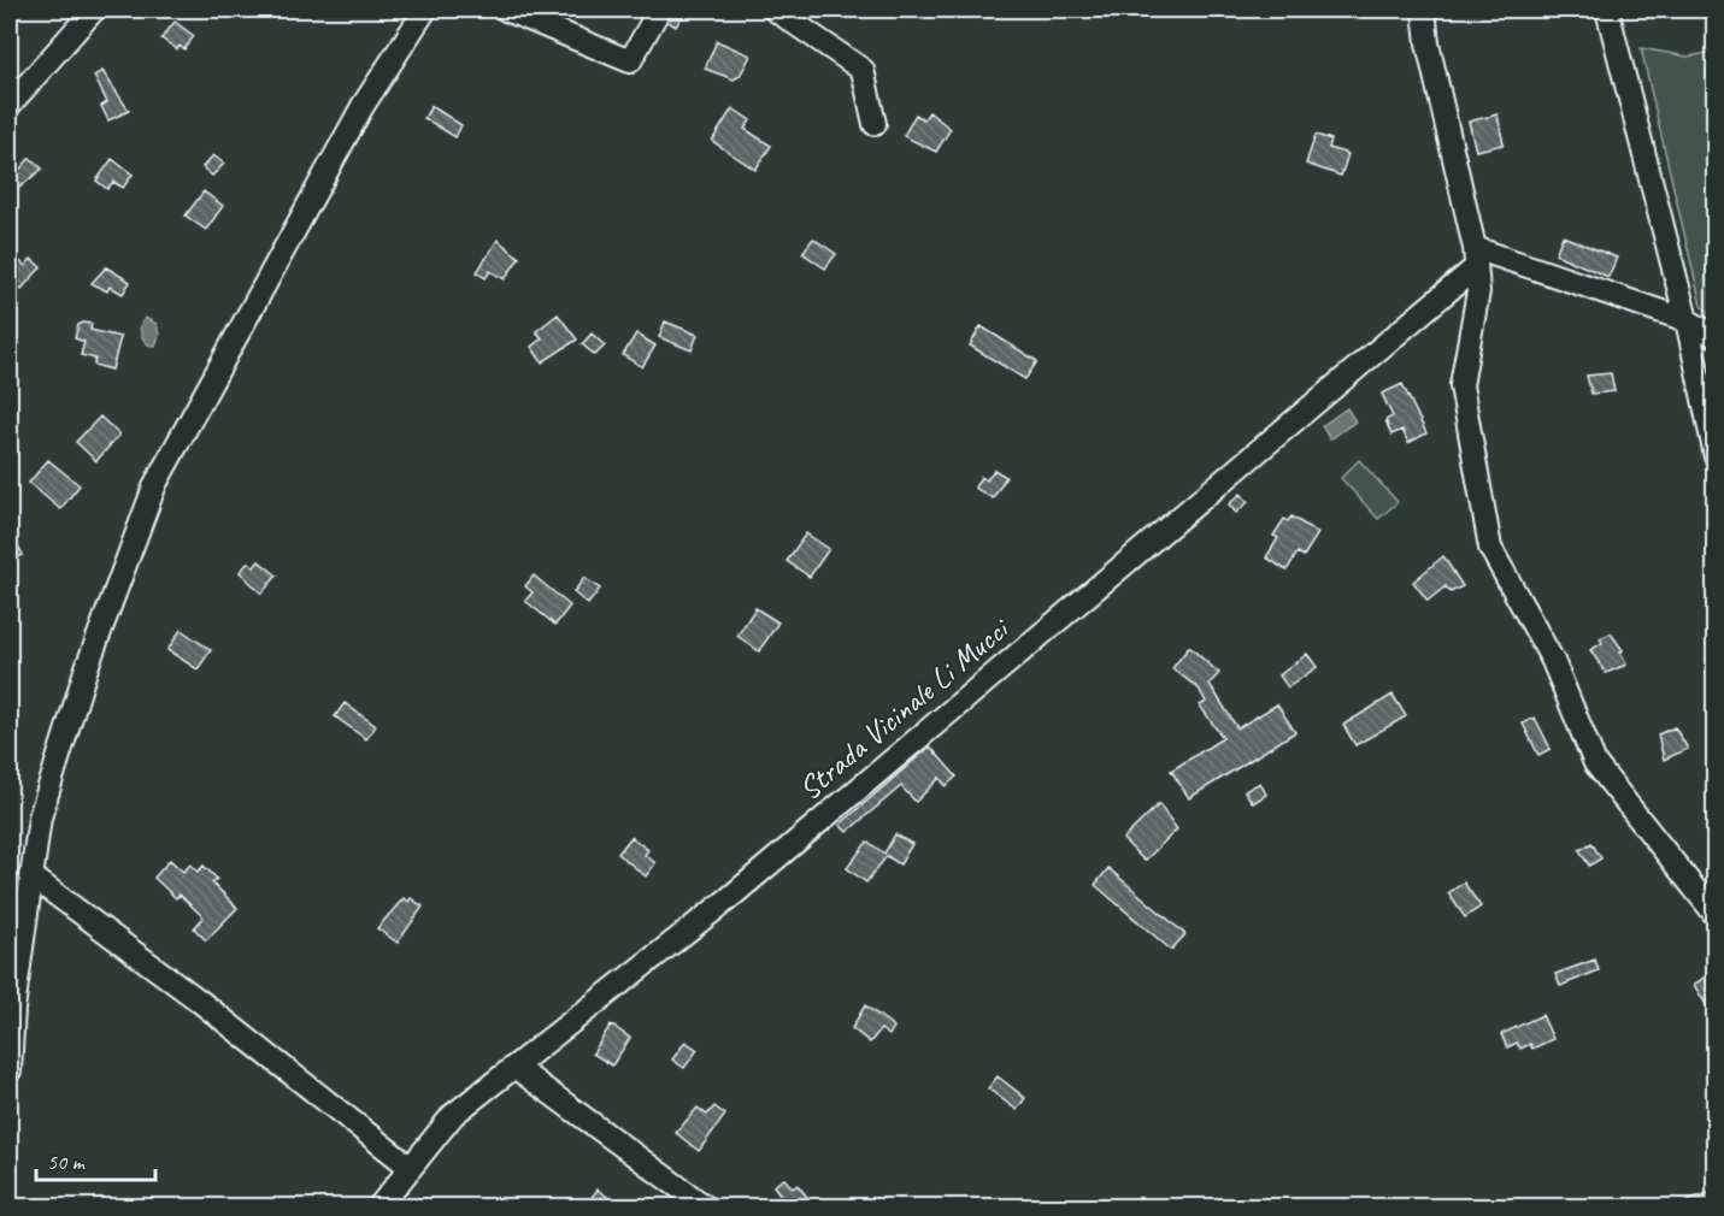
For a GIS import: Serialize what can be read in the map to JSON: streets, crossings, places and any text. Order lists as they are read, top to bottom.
{
  "streets": {
    "street": ["Strada Vicinale Li Mucci"]
  },
  "scale_bar": "50 m"
}
